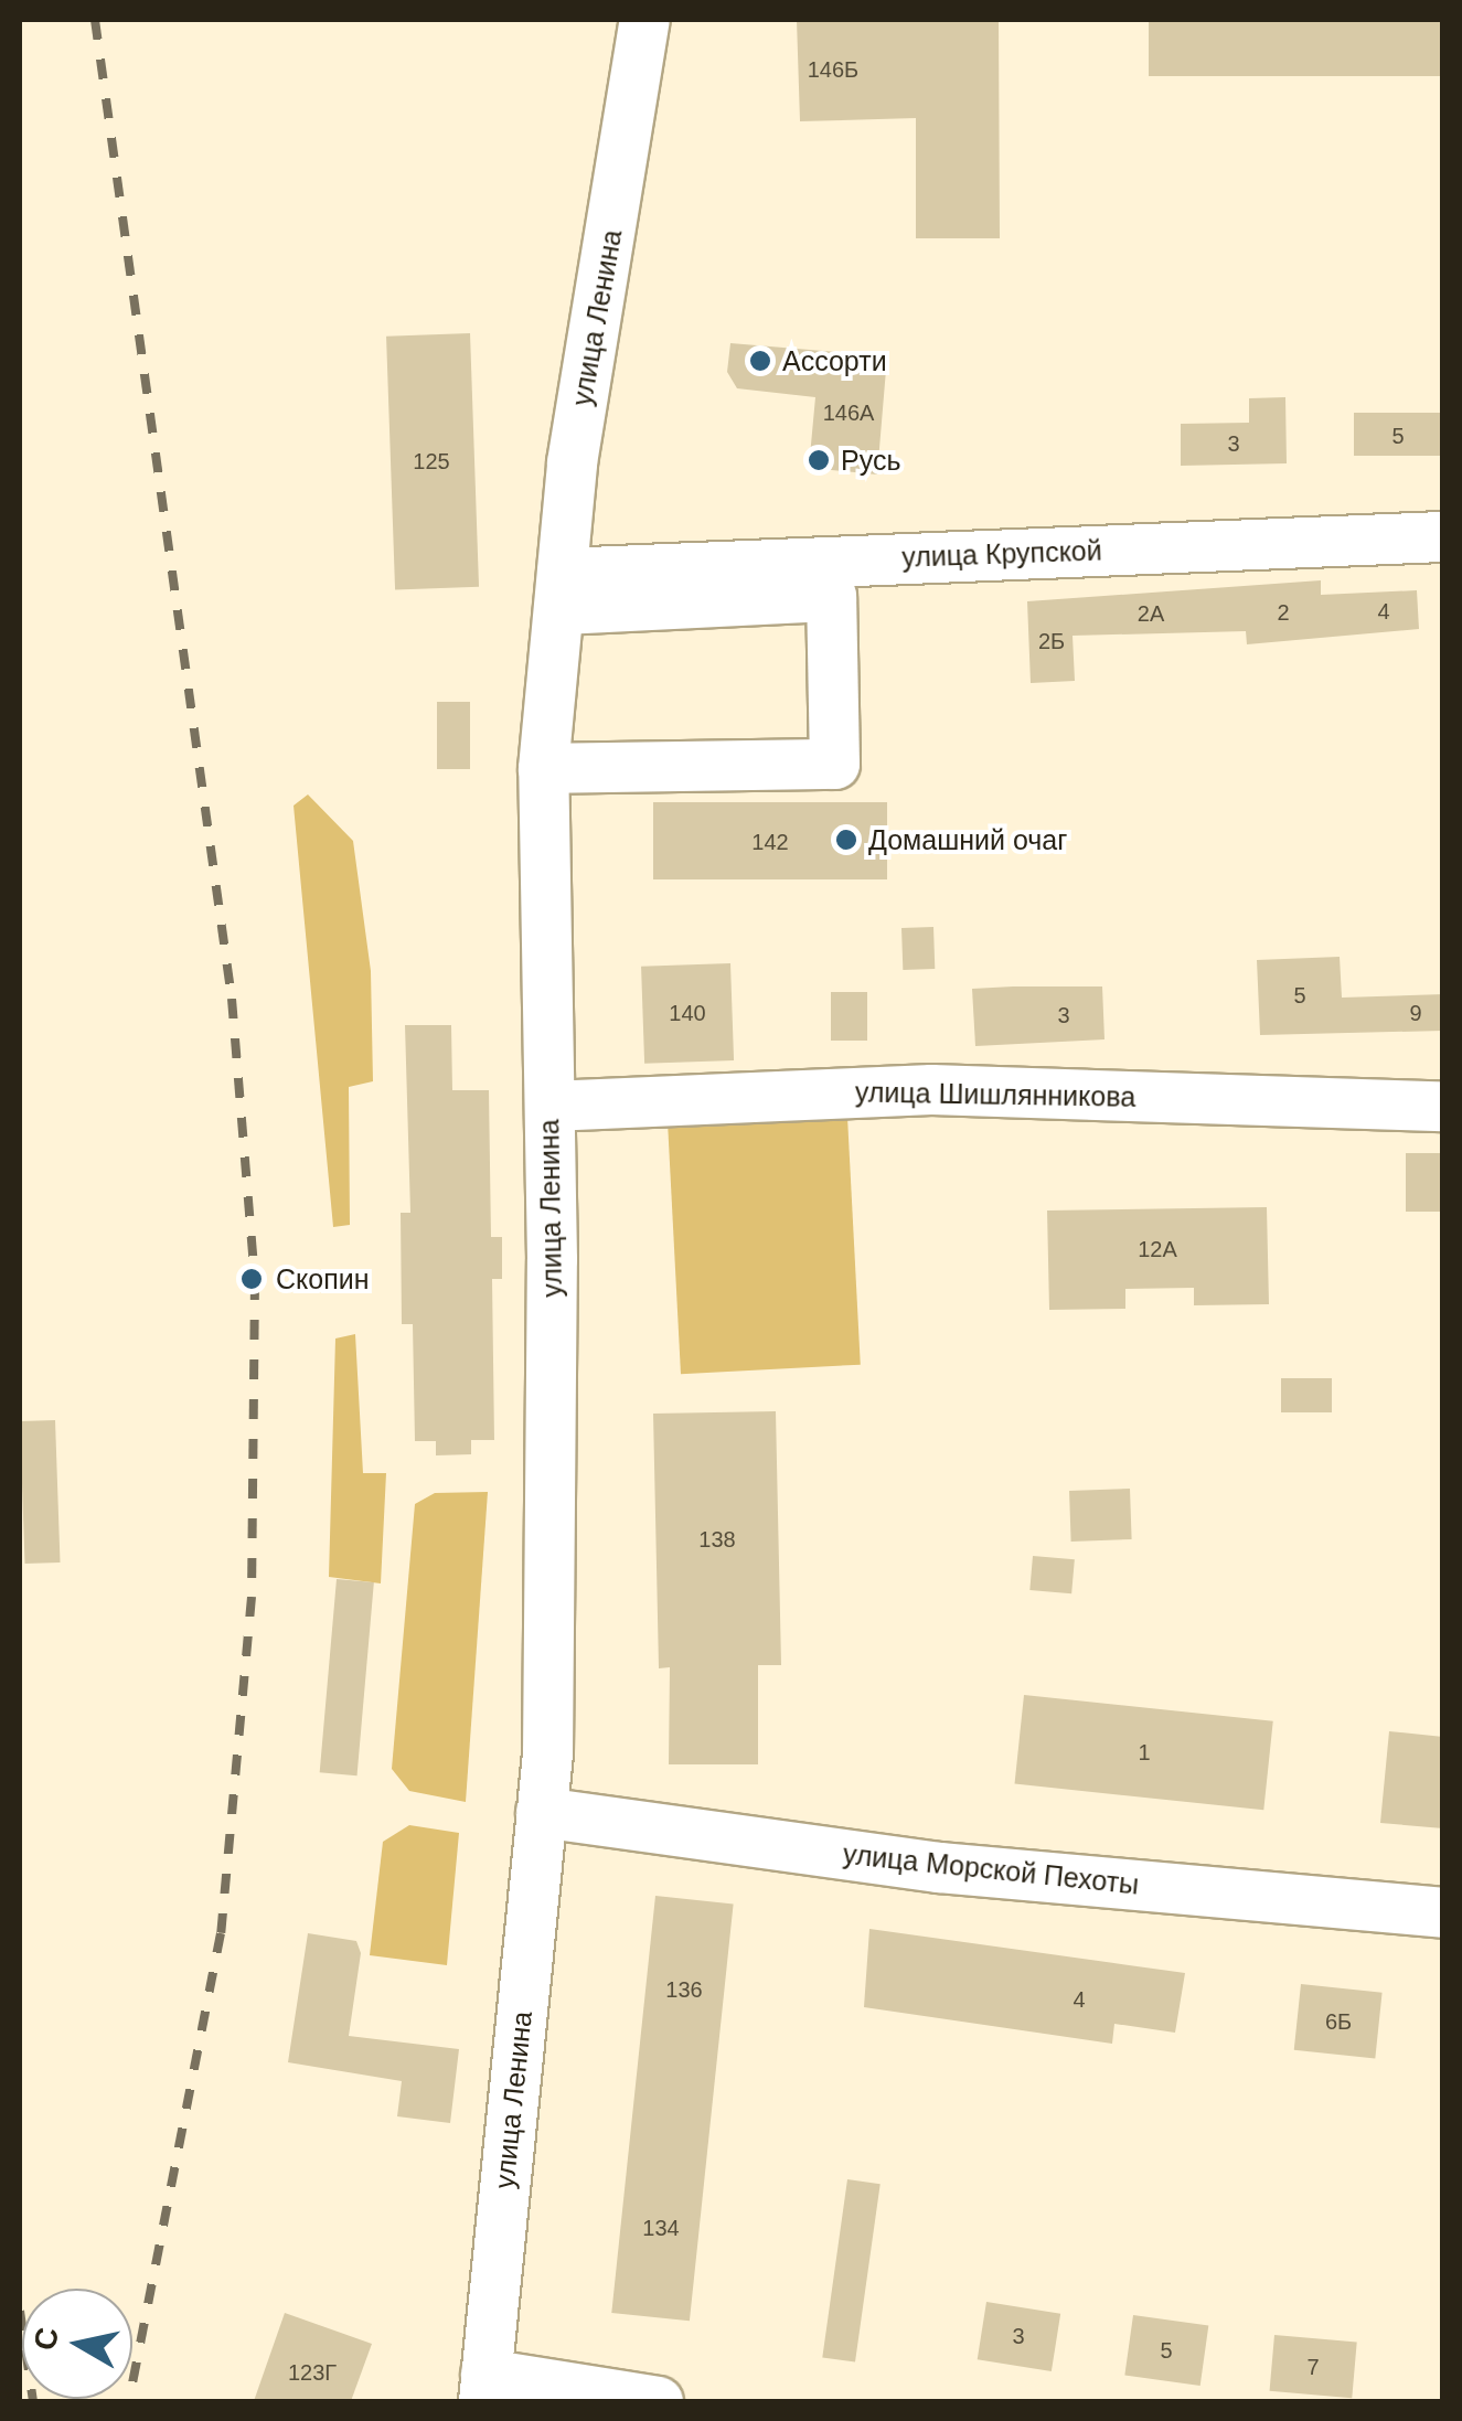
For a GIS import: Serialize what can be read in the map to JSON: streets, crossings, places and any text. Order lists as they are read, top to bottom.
{
  "streets": {
    "street": [
      "улица Ленина",
      "улица Крупской",
      "улица Шишлянникова",
      "улица Морской Пехоты"
    ]
  },
  "crossings": [
    ["улица Ленина", "улица Крупской"],
    ["улица Ленина", "улица Шишлянникова"],
    ["улица Ленина", "улица Морской Пехоты"]
  ],
  "places": [
    "Ассорти",
    "Русь",
    "Домашний очаг",
    "Скопин"
  ],
  "house_numbers": [
    "146Б",
    "146А",
    "5",
    "3",
    "125",
    "4",
    "2",
    "2А",
    "2Б",
    "142",
    "5",
    "140",
    "9",
    "3",
    "12А",
    "138",
    "1",
    "136",
    "4",
    "6Б",
    "134",
    "3",
    "5",
    "7",
    "123Г"
  ],
  "north": "left"
}
